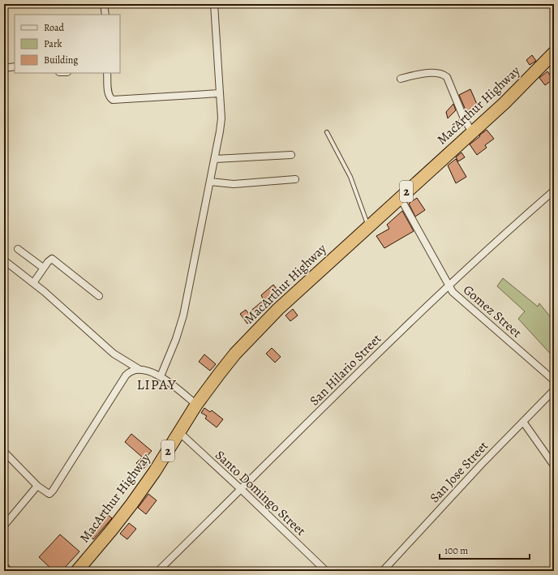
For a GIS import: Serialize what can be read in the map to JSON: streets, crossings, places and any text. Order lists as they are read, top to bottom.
{
  "streets": {
    "highway": ["MacArthur Highway", "2"],
    "street": [
      "Gomez Street",
      "San Hilario Street",
      "San Jose Street",
      "Santo Domingo Street"
    ]
  },
  "crossings": [
    ["MacArthur Highway", "Gomez Street"],
    ["MacArthur Highway", "Santo Domingo Street"],
    ["Gomez Street", "San Hilario Street"],
    ["San Hilario Street", "Santo Domingo Street"]
  ],
  "districts": ["LIPAY"],
  "legend": ["Road", "Park", "Building"],
  "scale_bar": "100 m"
}
